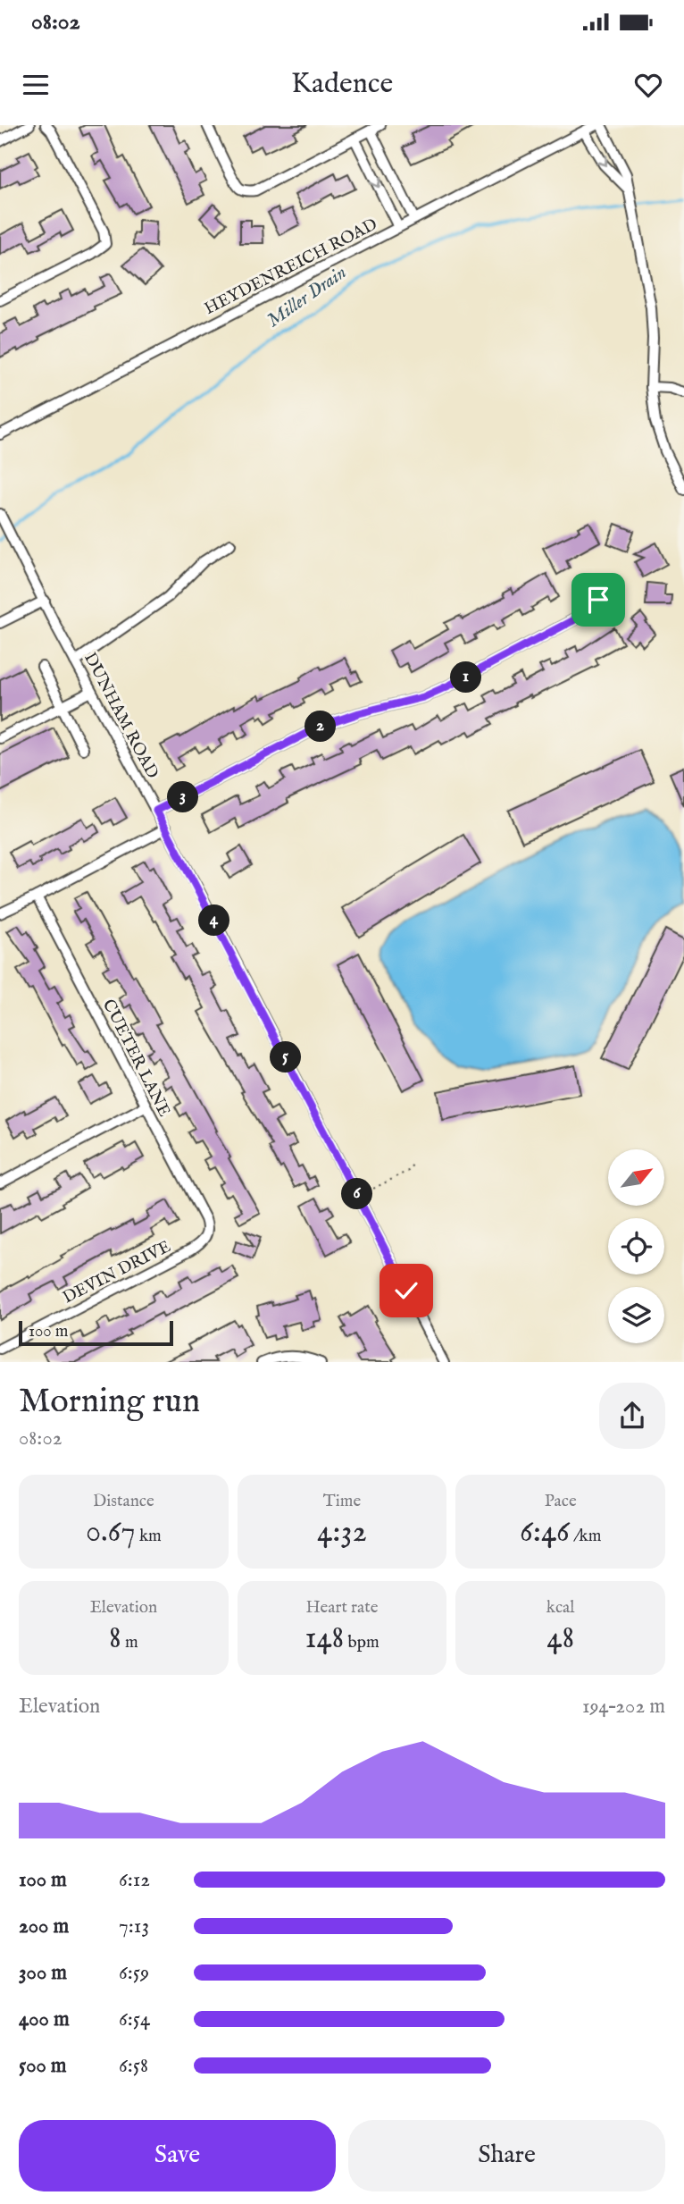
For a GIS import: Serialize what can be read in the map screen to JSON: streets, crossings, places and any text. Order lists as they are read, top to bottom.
{
  "streets": {
    "street": [
      "HEYDENREICH ROAD",
      "DUNHAM ROAD",
      "CUETER LANE",
      "DEVIN DRIVE"
    ]
  },
  "crossings": [
    ["CUETER LANE", "DEVIN DRIVE"]
  ],
  "water": ["Miller Drain"],
  "scale_bar": "100 m",
  "north": "top right",
  "page": {
    "status": "08:02",
    "header": "Kadence",
    "pins": [
      "1",
      "2",
      "3",
      "4",
      "5",
      "6"
    ],
    "scale": "100 m",
    "heading": ["Morning run", "08:02"],
    "stats": [
      ["Distance", "0.67 km"],
      ["Time", "4:32"],
      ["Pace", "6:46 /km"],
      ["Elevation", "8 m"],
      ["Heart rate", "148 bpm"],
      ["kcal", "48"]
    ],
    "chart": ["Elevation", "194–202 m"],
    "list": [
      {
        "name": "100 m",
        "note": "6:12"
      },
      {
        "name": "200 m",
        "note": "7:13"
      },
      {
        "name": "300 m",
        "note": "6:59"
      },
      {
        "name": "400 m",
        "note": "6:54"
      },
      {
        "name": "500 m",
        "note": "6:58"
      }
    ],
    "buttons": ["Save", "Share"]
  }
}
